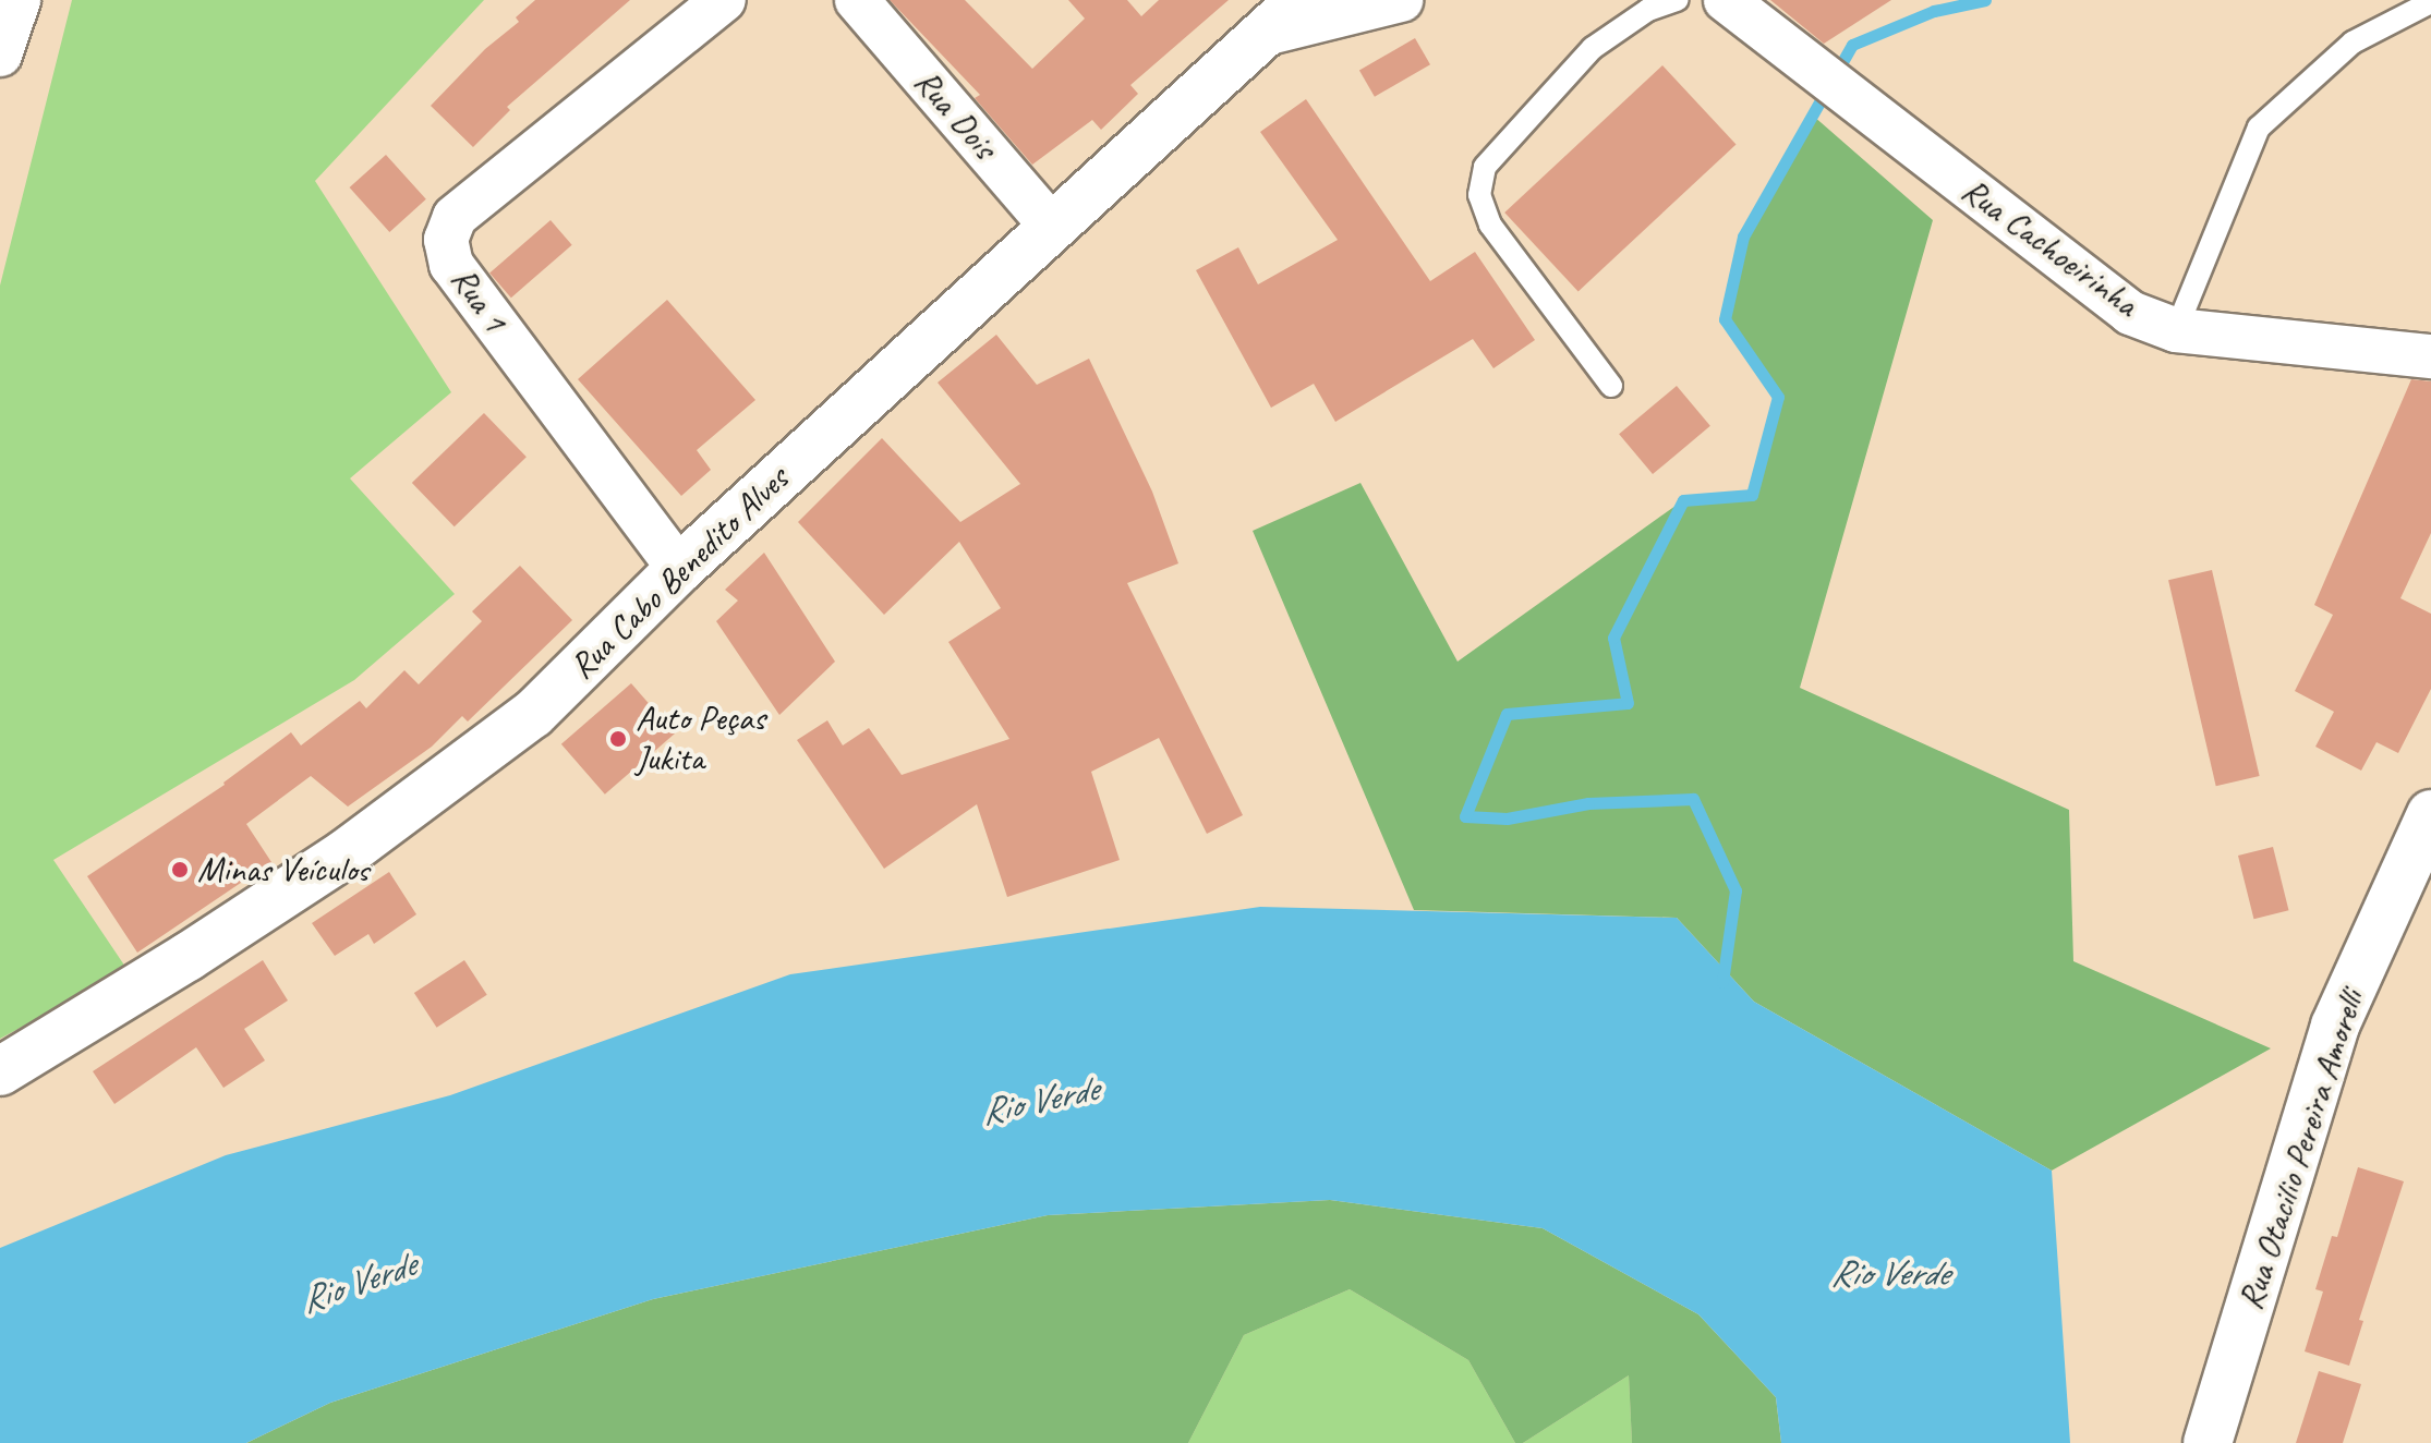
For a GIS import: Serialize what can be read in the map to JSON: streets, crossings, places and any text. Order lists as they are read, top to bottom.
{
  "streets": {
    "main road": ["Rua Cabo Benedito Alves", "Rua Otacilio Pereira Amorelli"],
    "street": ["Rua Dois", "Rua Cachoeirinha", "Rua 1"]
  },
  "crossings": [
    ["Rua Dois", "Rua Cabo Benedito Alves"],
    ["Rua 1", "Rua Cabo Benedito Alves"]
  ],
  "water": ["Rio Verde"],
  "places": ["Auto Peças Jukita", "Minas Veículos"]
}
